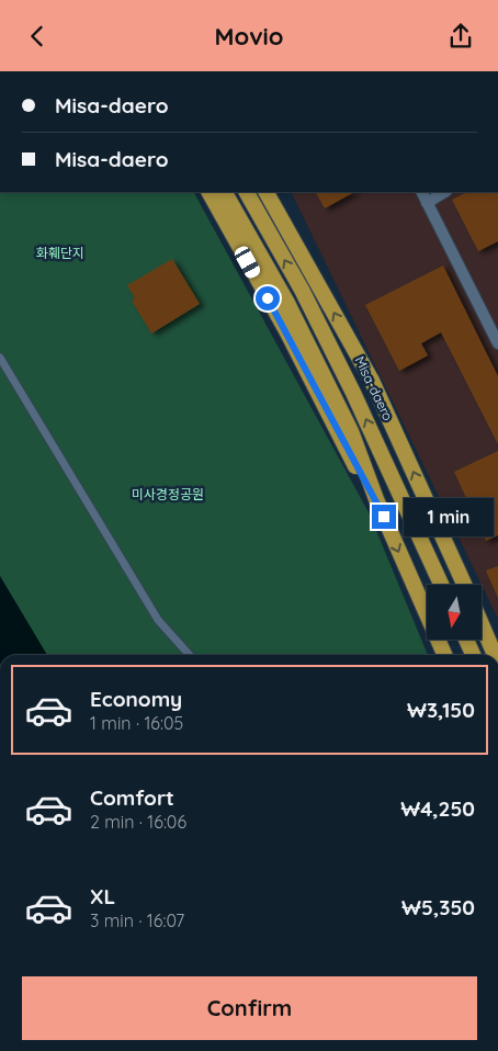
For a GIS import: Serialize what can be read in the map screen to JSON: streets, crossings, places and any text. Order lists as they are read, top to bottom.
{
  "streets": {
    "main road": ["Misa-daero"]
  },
  "parks": ["화훼단지", "미사경정공원"],
  "north": "bottom",
  "page": {
    "header": "Movio",
    "banner": ["Misa-daero", "Misa-daero"],
    "bubble": "1 min",
    "list": [
      {
        "name": "Economy",
        "note": "1 min · 16:05",
        "value": "₩3,150"
      },
      {
        "name": "Comfort",
        "note": "2 min · 16:06",
        "value": "₩4,250"
      },
      {
        "name": "XL",
        "note": "3 min · 16:07",
        "value": "₩5,350"
      }
    ],
    "buttons": "Confirm"
  }
}
